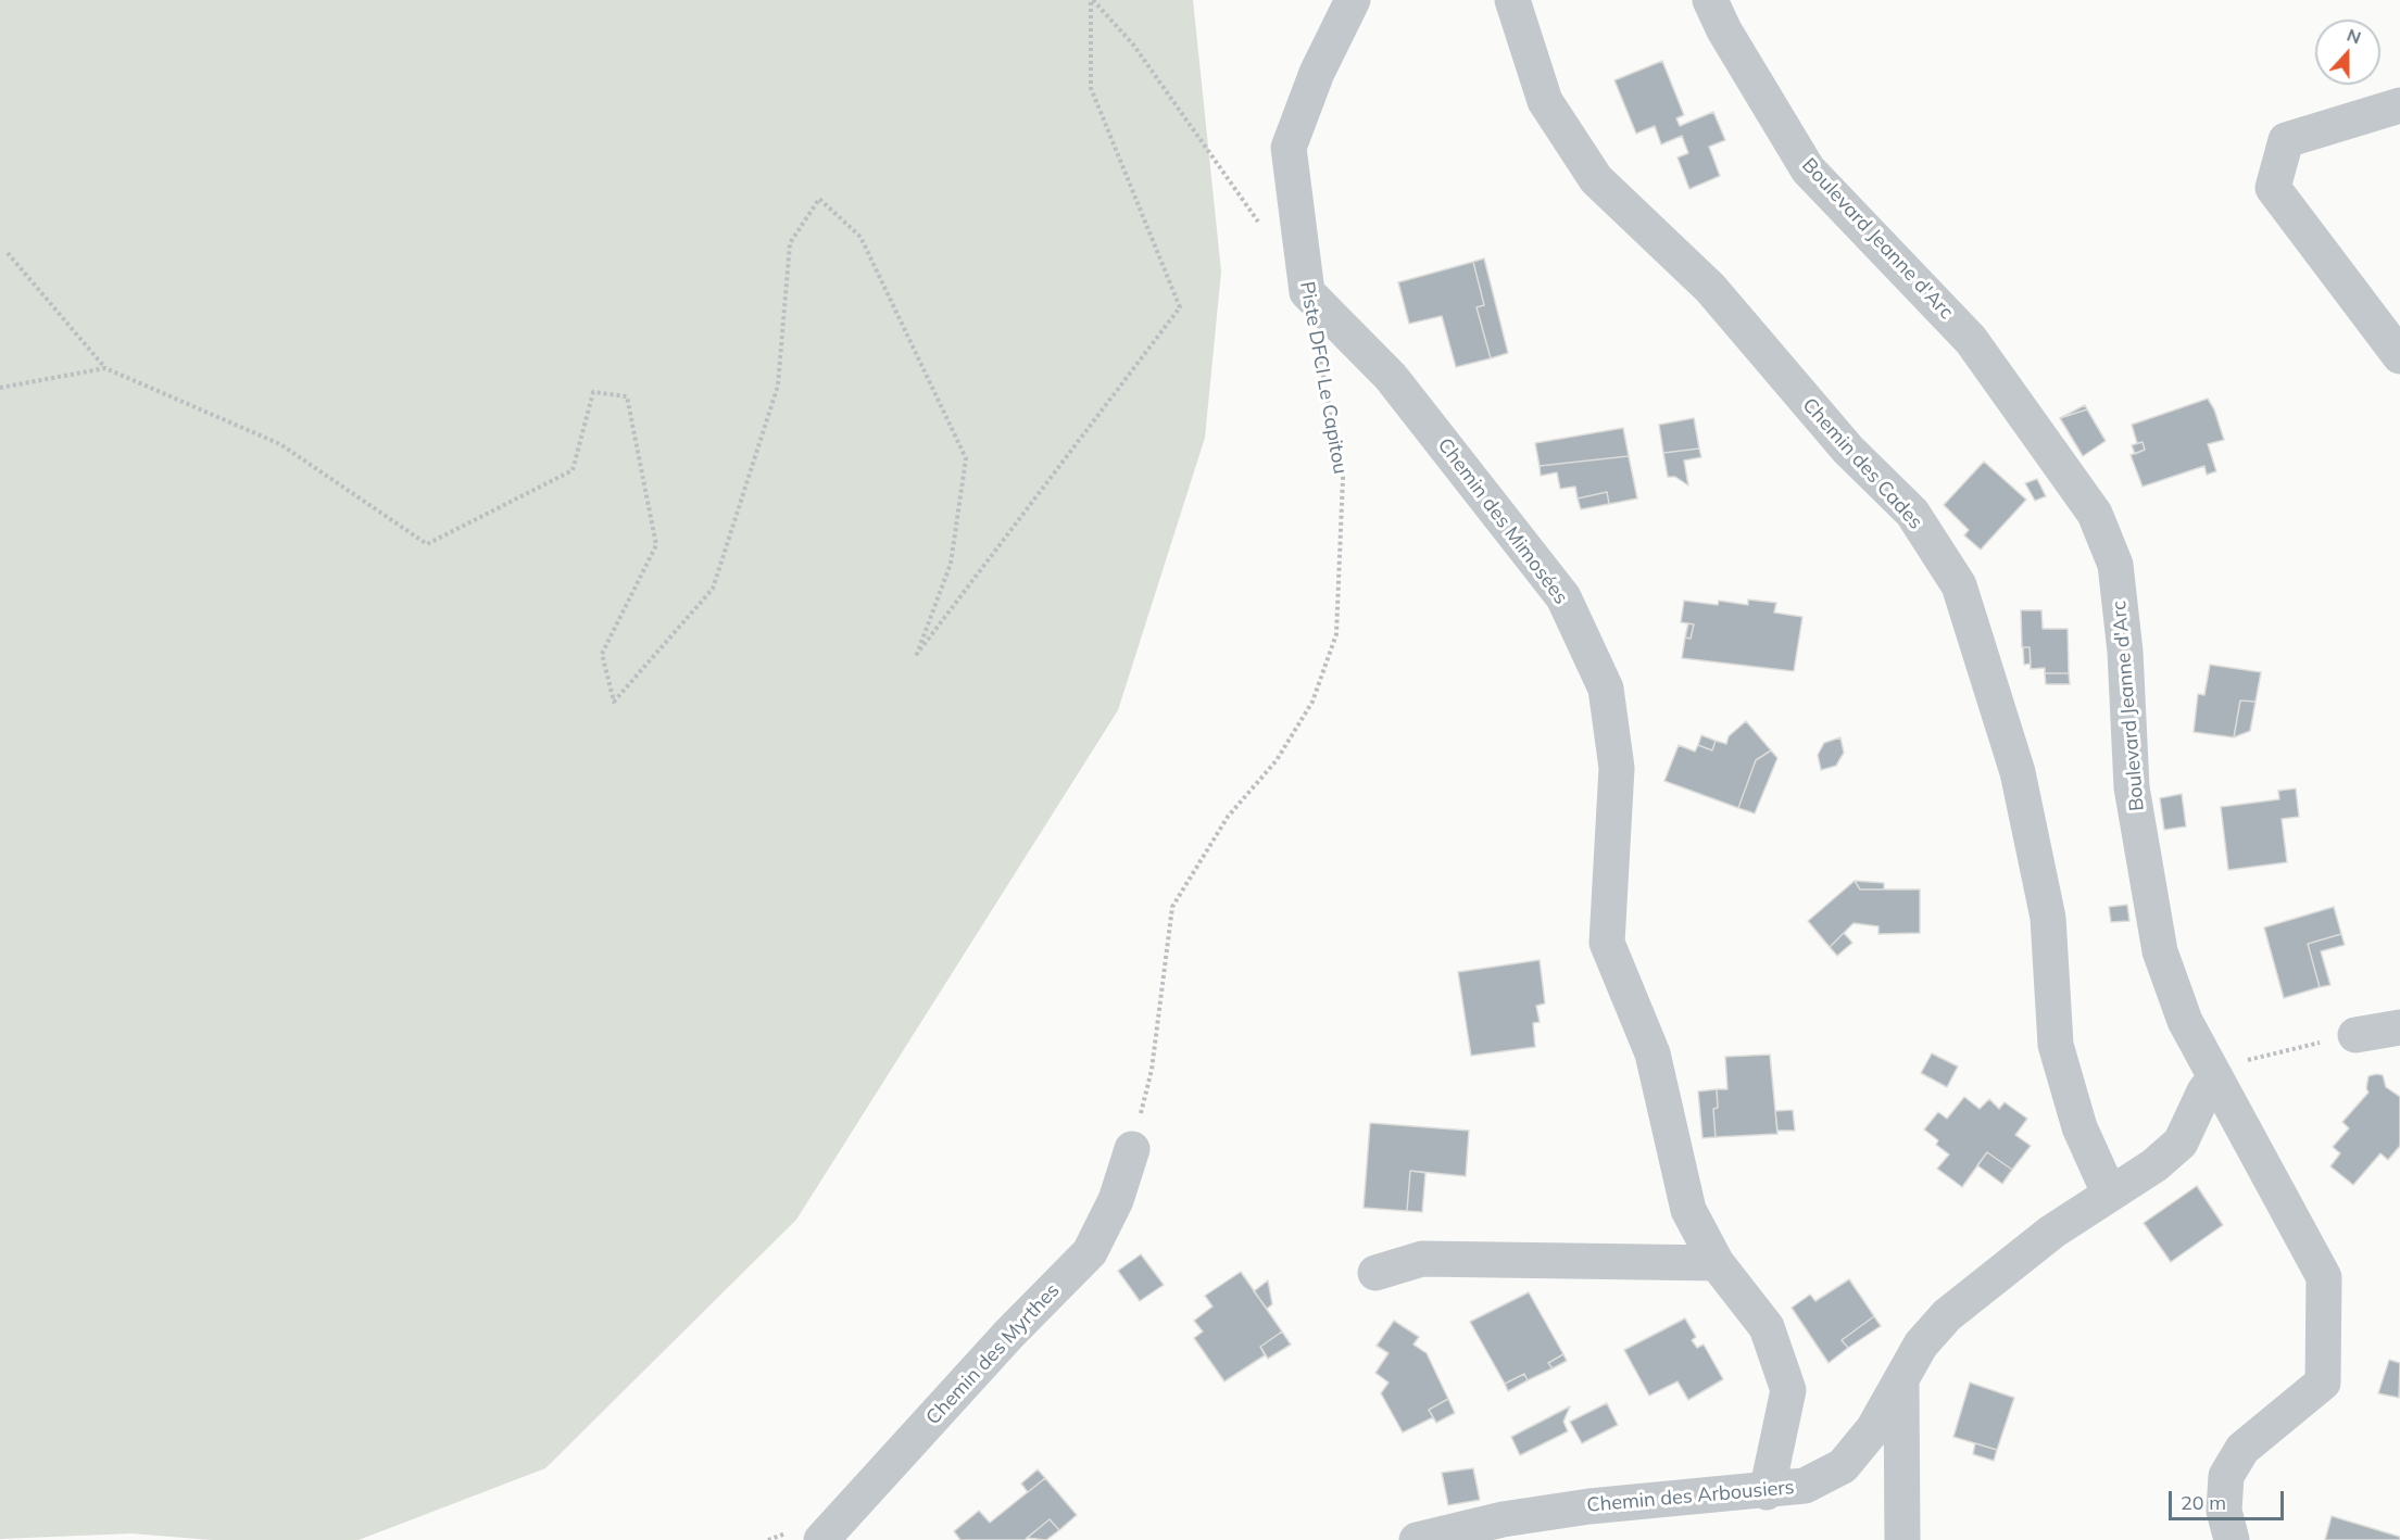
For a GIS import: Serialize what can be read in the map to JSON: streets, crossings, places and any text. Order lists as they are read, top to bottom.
{
  "streets": {
    "street": [
      "Boulevard Jeanne d'Arc",
      "Piste DFCI Le Capitou",
      "Chemin des Cades",
      "Chemin des Mimosées",
      "Chemin des Myrthes",
      "Chemin des Arbousiers"
    ]
  },
  "crossings": [
    ["Boulevard Jeanne d'Arc", "Chemin des Arbousiers"],
    ["Piste DFCI Le Capitou", "Chemin des Mimosées"],
    ["Piste DFCI Le Capitou", "Chemin des Myrthes"],
    ["Chemin des Cades", "Chemin des Arbousiers"],
    ["Chemin des Mimosées", "Chemin des Arbousiers"]
  ],
  "scale_bar": "20 m",
  "north": "top"
}
